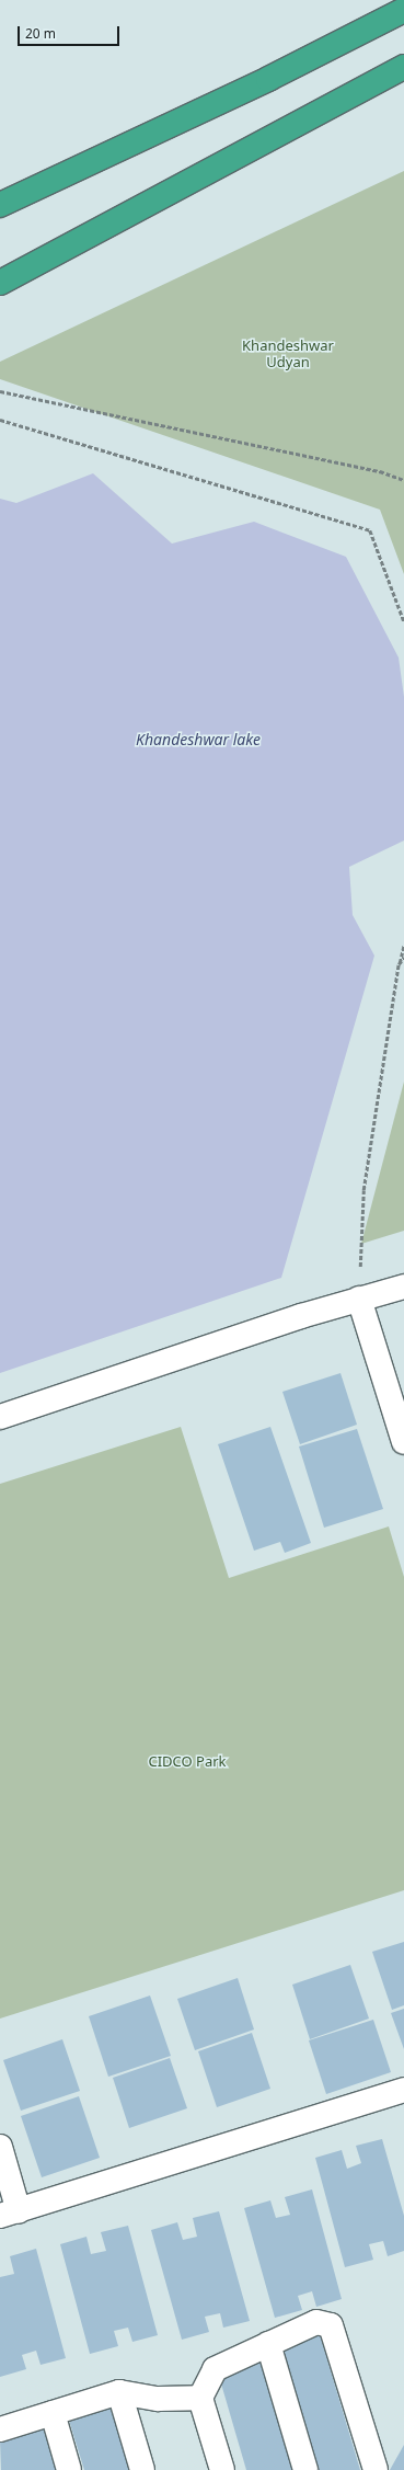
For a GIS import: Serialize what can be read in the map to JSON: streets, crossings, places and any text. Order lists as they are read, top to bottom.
{
  "water": ["Khandeshwar lake"],
  "parks": ["Khandeshwar Udyan", "CIDCO Park"],
  "scale_bar": "20 m"
}
